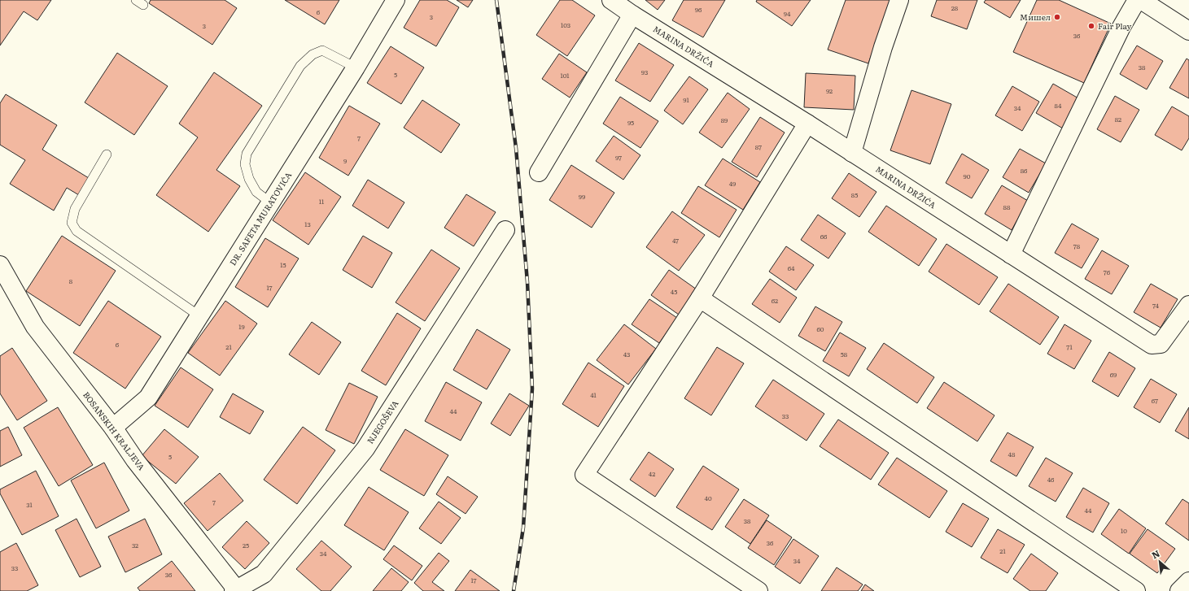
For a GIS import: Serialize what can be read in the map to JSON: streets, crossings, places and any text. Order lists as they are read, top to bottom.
{
  "streets": {
    "street": [
      "MARINA DRŽIĆA",
      "DR. SAFETA MURATOVIĆA",
      "NJEGOŠEVA",
      "BOSANSKIH KRALJEVA"
    ]
  },
  "crossings": [
    ["DR. SAFETA MURATOVIĆA", "BOSANSKIH KRALJEVA"],
    ["NJEGOŠEVA", "BOSANSKIH KRALJEVA"]
  ],
  "places": ["Мишел", "Fair Play"],
  "house_numbers": [
    "28",
    "96",
    "6",
    "94",
    "3",
    "103",
    "3",
    "36",
    "38",
    "93",
    "5",
    "101",
    "92",
    "91",
    "84",
    "34",
    "82",
    "89",
    "95",
    "7",
    "87",
    "97",
    "9",
    "86",
    "90",
    "49",
    "85",
    "99",
    "11",
    "88",
    "13",
    "66",
    "47",
    "78",
    "15",
    "64",
    "76",
    "8",
    "17",
    "45",
    "62",
    "74",
    "19",
    "60",
    "6",
    "21",
    "71",
    "43",
    "58",
    "69",
    "41",
    "67",
    "44",
    "33",
    "48",
    "5",
    "42",
    "46",
    "40",
    "7",
    "31",
    "44",
    "38",
    "10",
    "36",
    "32",
    "25",
    "21",
    "34",
    "34",
    "33",
    "36",
    "17"
  ],
  "north": "top left"
}
